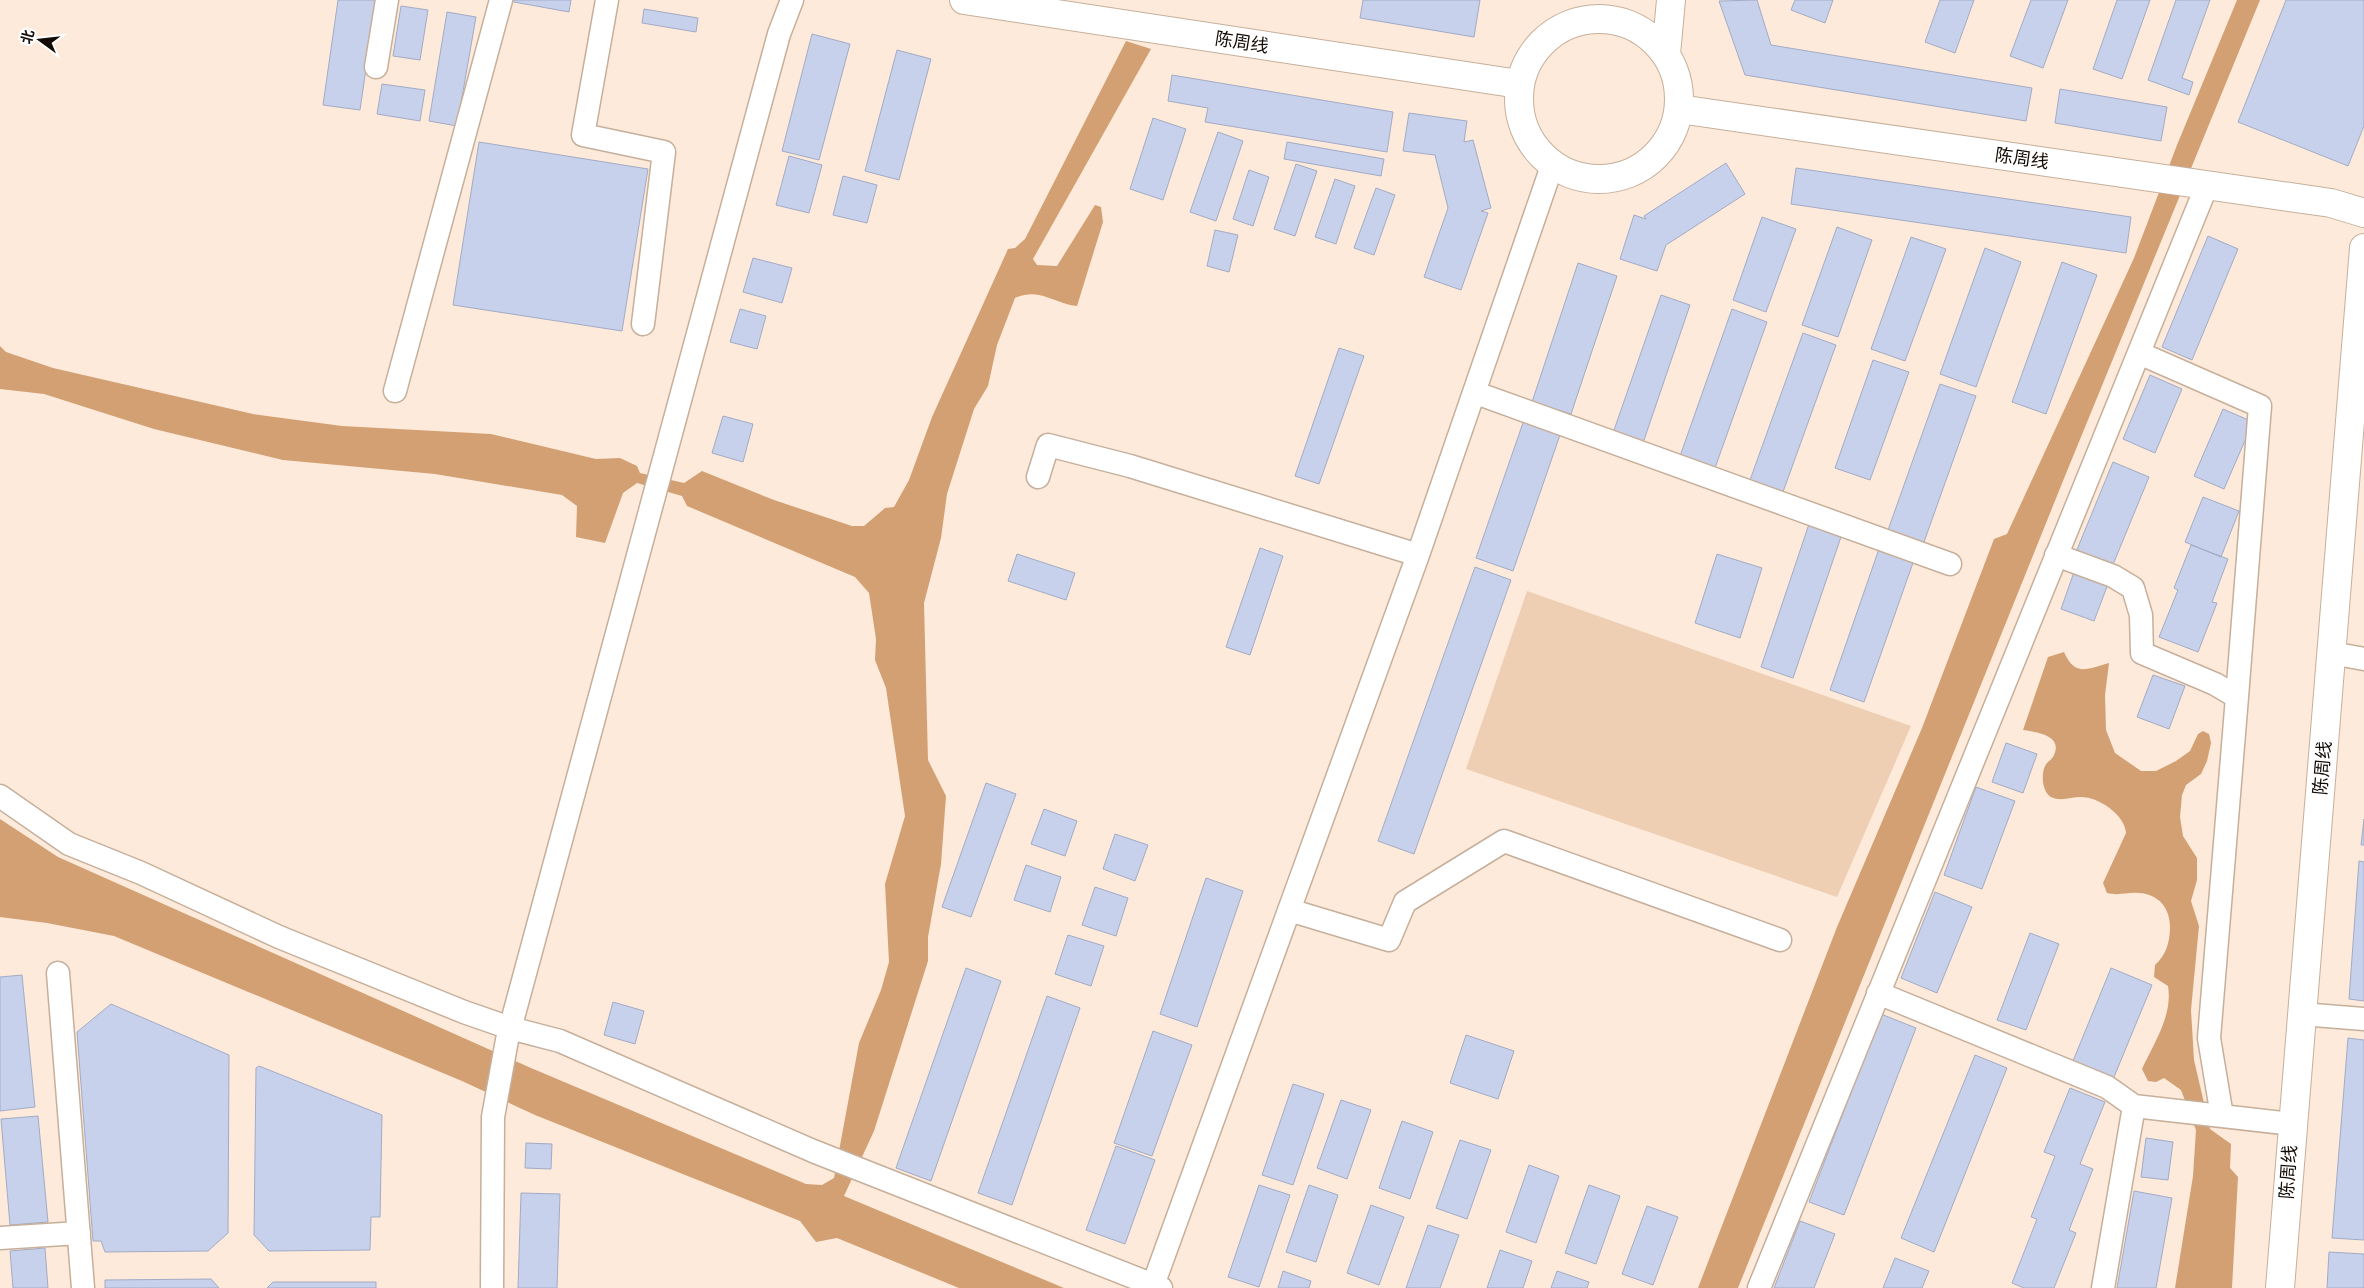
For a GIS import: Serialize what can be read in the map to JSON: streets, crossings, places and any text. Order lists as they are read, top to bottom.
{
  "streets": {
    "main road": ["陈周线"]
  },
  "north": "left"
}
